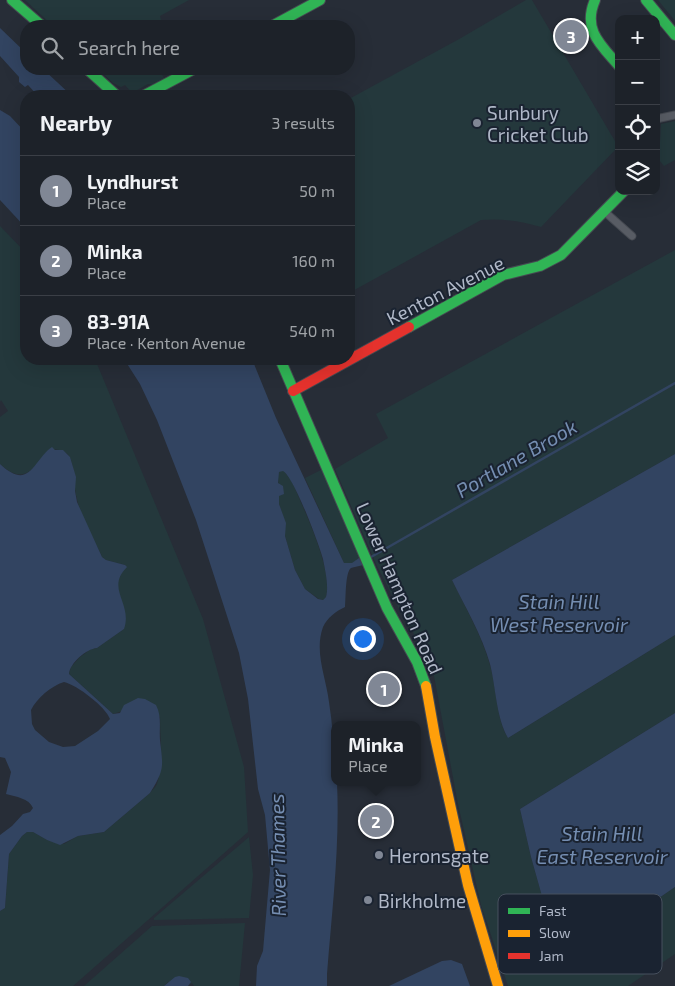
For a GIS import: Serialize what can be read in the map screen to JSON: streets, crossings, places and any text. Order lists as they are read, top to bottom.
{
  "streets": {
    "main road": ["Kenton Avenue", "Lower Hampton Road"]
  },
  "crossings": [
    ["Kenton Avenue", "Lower Hampton Road"]
  ],
  "water": [
    "Portlane Brook",
    "Stain Hill West Reservoir",
    "Stain Hill East Reservoir",
    "River Thames"
  ],
  "places": ["Sunbury Cricket Club", "Heronsgate", "Birkholme"],
  "legend": ["Fast", "Slow", "Jam"],
  "page": {
    "map_buttons": ["+", "−"],
    "pins": ["3", "1", "2"],
    "search": "Search here",
    "heading": ["Nearby", "3 results"],
    "list": [
      {
        "mark": "1",
        "name": "Lyndhurst",
        "note": "Place",
        "value": "50 m"
      },
      {
        "mark": "2",
        "name": "Minka",
        "note": "Place",
        "value": "160 m"
      },
      {
        "mark": "3",
        "name": "83-91A",
        "note": "Place · Kenton Avenue",
        "value": "540 m"
      }
    ],
    "popup": ["Minka", "Place"]
  }
}
